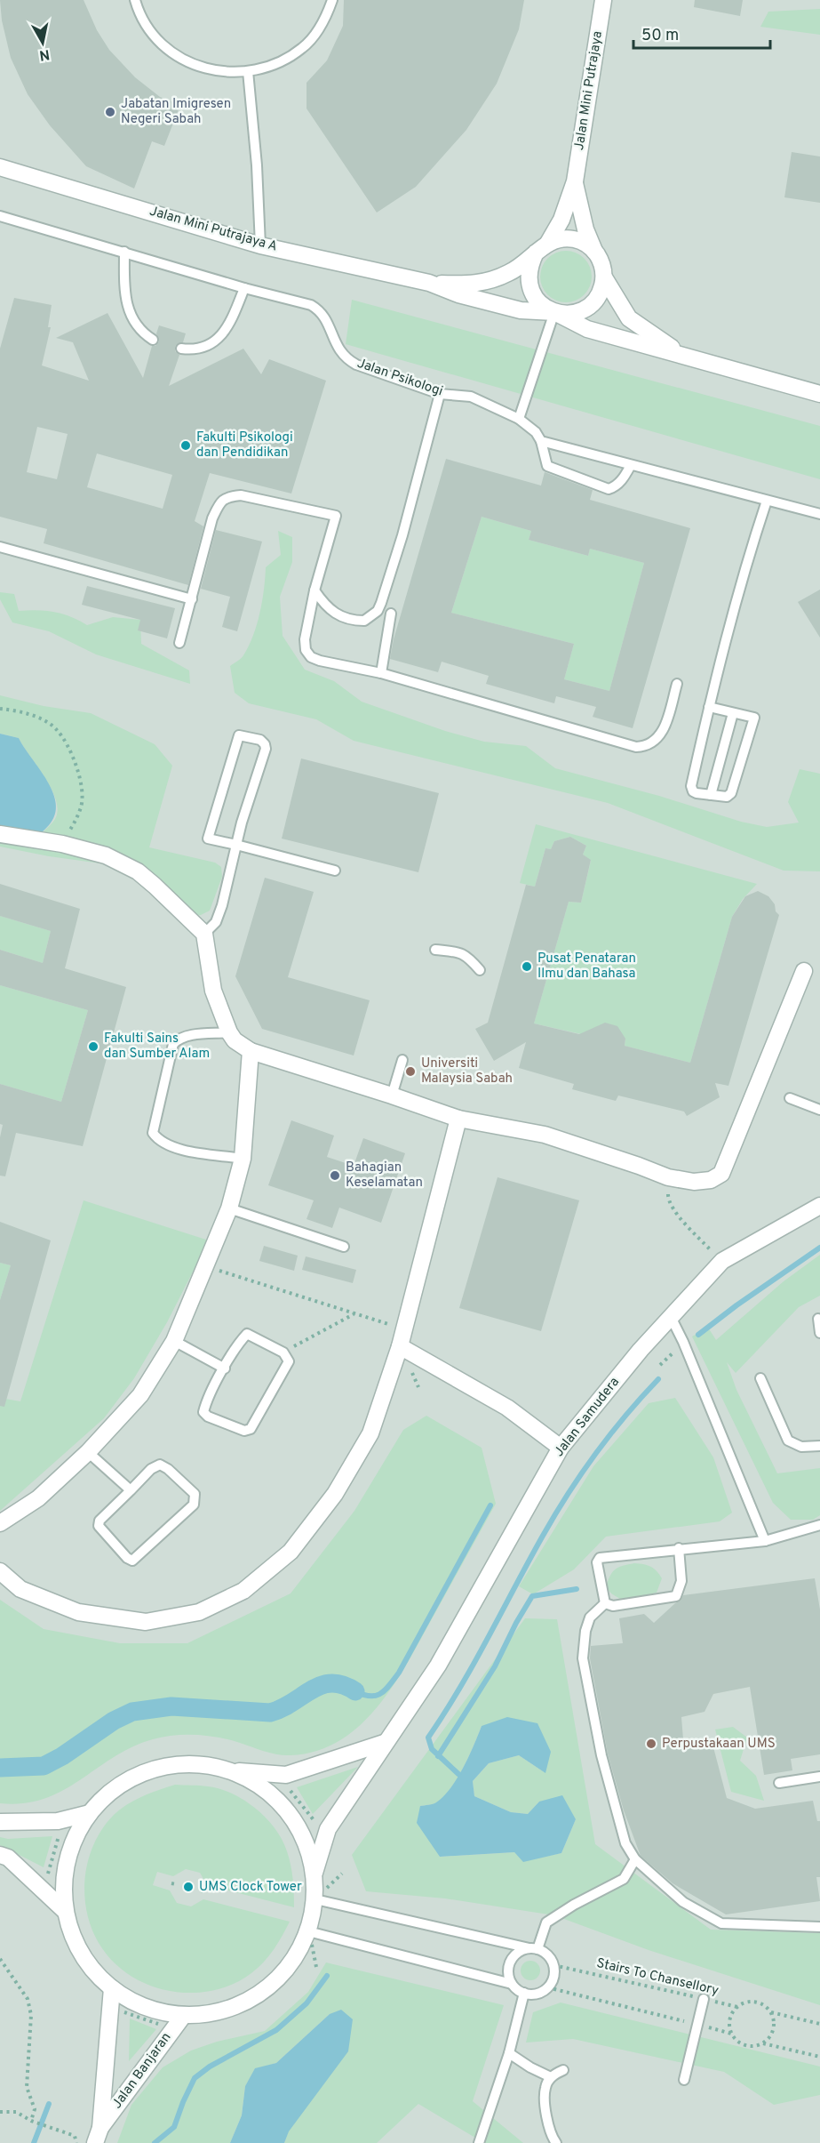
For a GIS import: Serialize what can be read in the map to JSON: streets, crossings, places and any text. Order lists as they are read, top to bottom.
{
  "streets": {
    "street": [
      "Jalan Mini Putrajaya",
      "Jalan Mini Putrajaya A",
      "Jalan Samudera",
      "Jalan Banjaran"
    ],
    "lane": ["Jalan Psikologi"],
    "path": ["Stairs To Chansellory"]
  },
  "places": [
    "Jabatan Imigresen Negeri Sabah",
    "Fakulti Psikologi dan Pendidikan",
    "Pusat Penataran Ilmu dan Bahasa",
    "Fakulti Sains dan Sumber Alam",
    "Universiti Malaysia Sabah",
    "Bahagian Keselamatan",
    "Perpustakaan UMS",
    "UMS Clock Tower"
  ],
  "scale_bar": "50 m",
  "north": "bottom"
}
